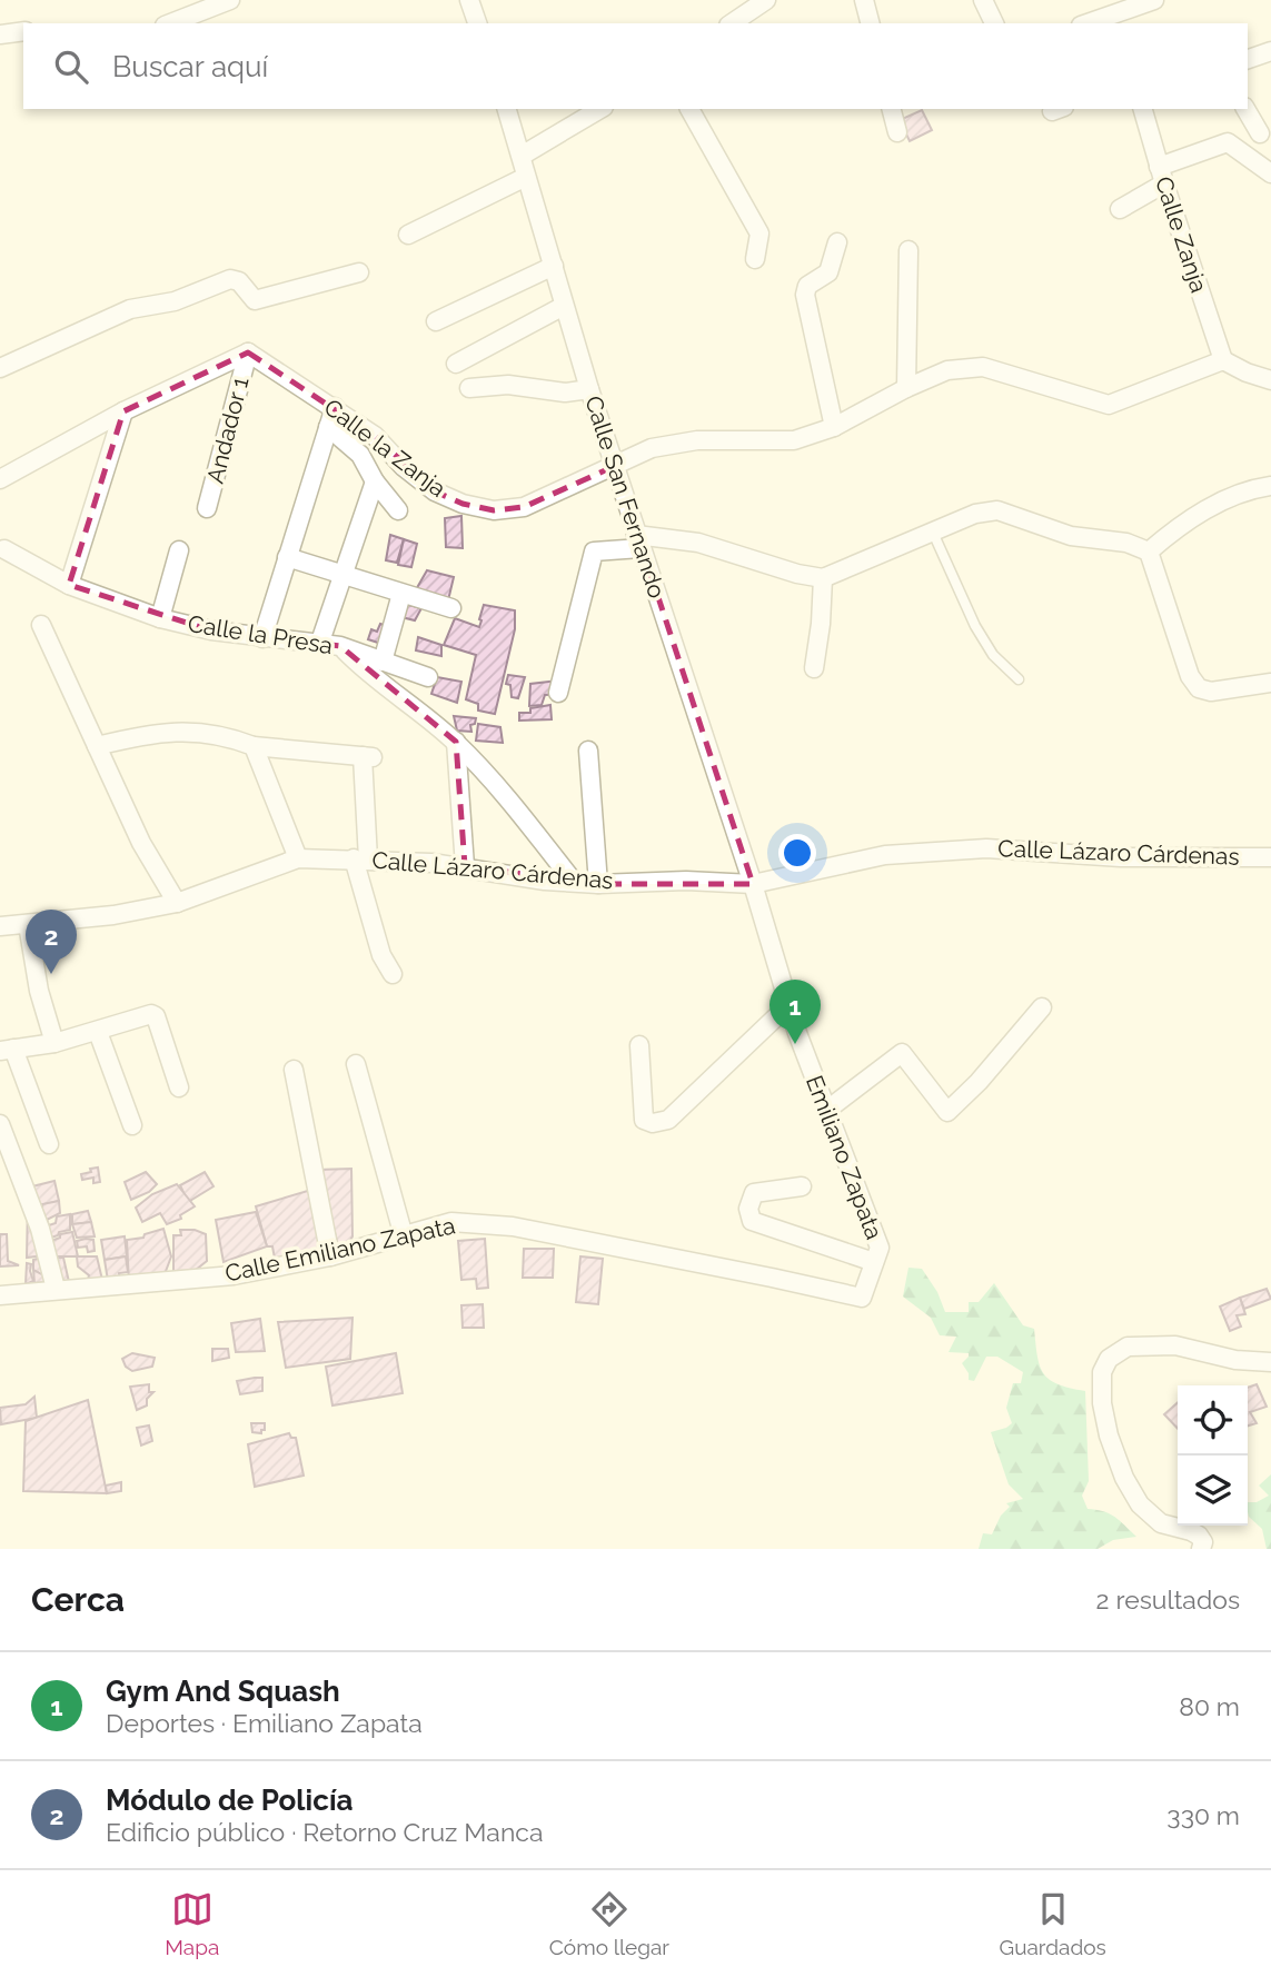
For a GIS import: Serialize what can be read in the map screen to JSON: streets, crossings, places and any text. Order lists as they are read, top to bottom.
{
  "streets": {
    "street": [
      "Calle Zanja",
      "Andador 1",
      "Calle la Zanja",
      "Calle San Fernando",
      "Calle la Presa",
      "Calle Lázaro Cárdenas",
      "Emiliano Zapata",
      "Calle Emiliano Zapata"
    ]
  },
  "crossings": [
    ["Calle Zanja", "Calle la Zanja"],
    ["Andador 1", "Calle la Zanja"],
    ["Calle la Zanja", "Calle San Fernando"],
    ["Calle San Fernando", "Calle Lázaro Cárdenas"],
    ["Calle San Fernando", "Emiliano Zapata"],
    ["Calle la Presa", "Calle Lázaro Cárdenas"],
    ["Calle Lázaro Cárdenas", "Emiliano Zapata"],
    ["Emiliano Zapata", "Calle Emiliano Zapata"]
  ],
  "page": {
    "search": "Buscar aquí",
    "pins": ["2", "1"],
    "heading": ["Cerca", "2 resultados"],
    "list": [
      {
        "mark": "1",
        "name": "Gym And Squash",
        "note": "Deportes · Emiliano Zapata",
        "value": "80 m"
      },
      {
        "mark": "2",
        "name": "Módulo de Policía",
        "note": "Edificio público · Retorno Cruz Manca",
        "value": "330 m"
      }
    ],
    "nav": ["Mapa", "Cómo llegar", "Guardados"]
  }
}
